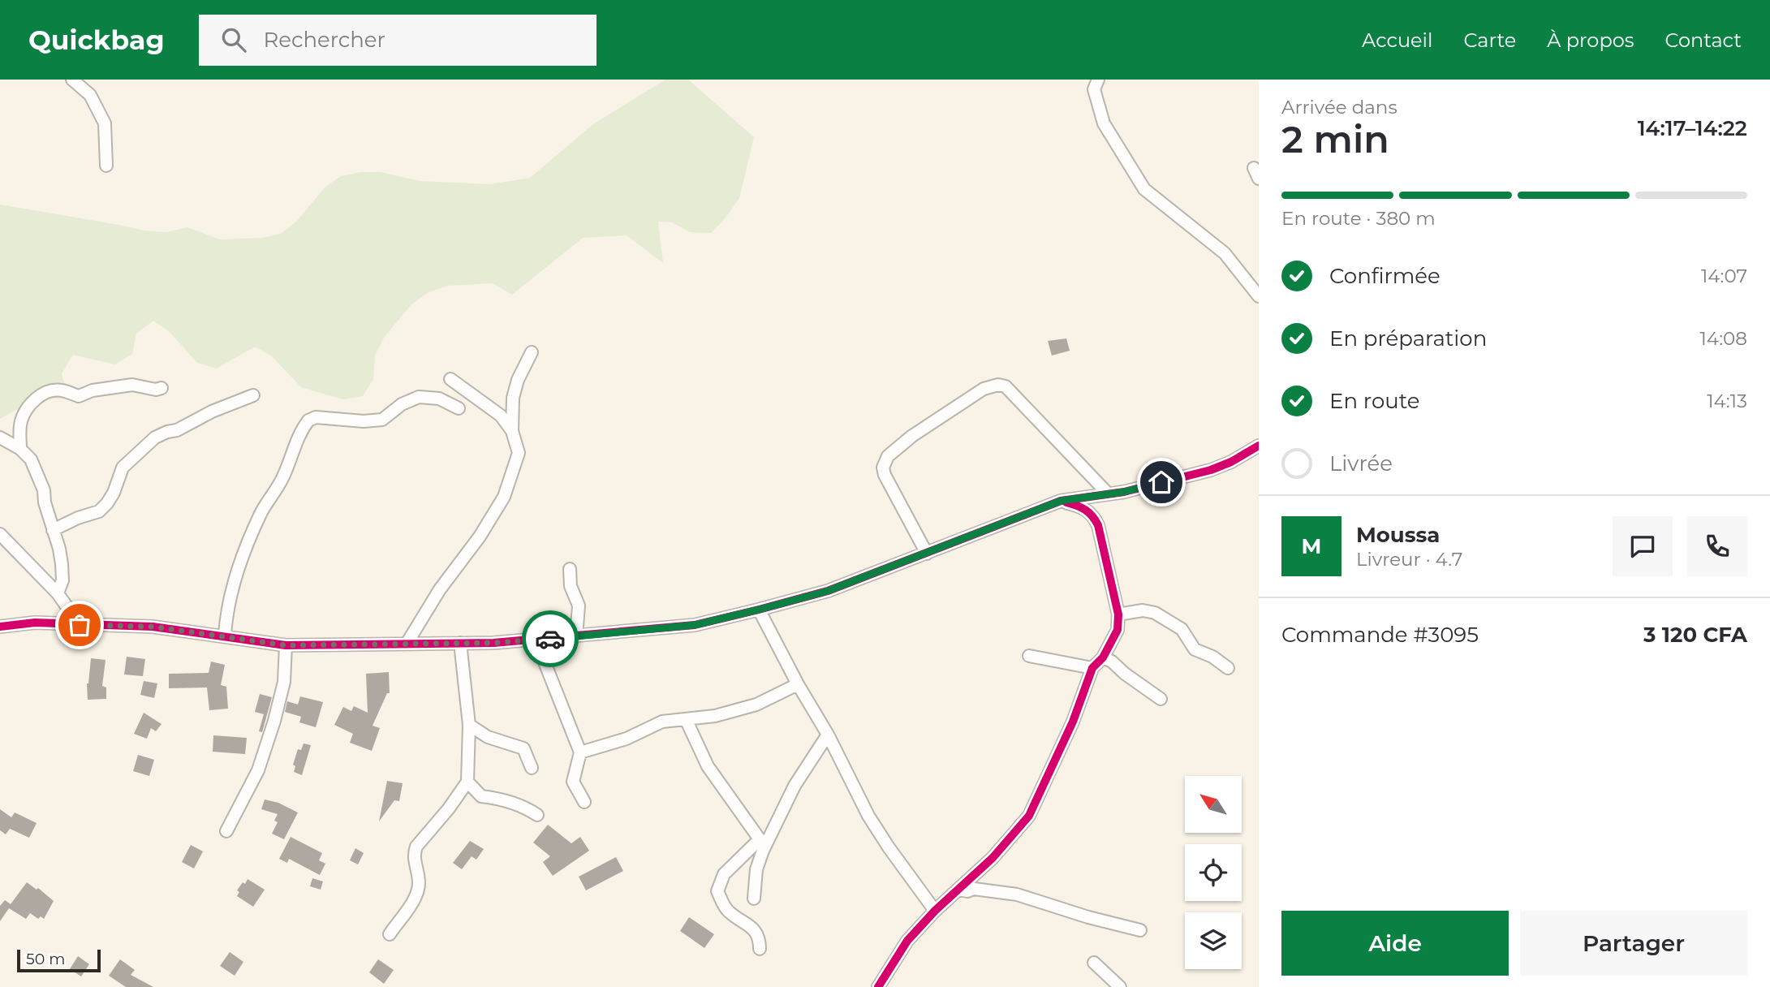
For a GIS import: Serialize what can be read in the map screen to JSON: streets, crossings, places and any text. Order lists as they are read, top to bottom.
{
  "scale_bar": "50 m",
  "north": "top left",
  "page": {
    "header": "Quickbag",
    "search": "Rechercher",
    "nav": [
      "Accueil",
      "Carte",
      "À propos",
      "Contact"
    ],
    "heading": ["2 min", "Arrivée dans", "14:17–14:22"],
    "panel": [
      "Moussa",
      "Livreur · 4.7",
      "Commande #3095",
      "3 120 CFA"
    ],
    "bar": "En route · 380 m",
    "list": [
      ["Confirmée", "14:07"],
      ["En préparation", "14:08"],
      ["En route", "14:13"],
      "Livrée"
    ],
    "round": "M",
    "buttons": ["Aide", "Partager"],
    "scale": "50 m"
  }
}
